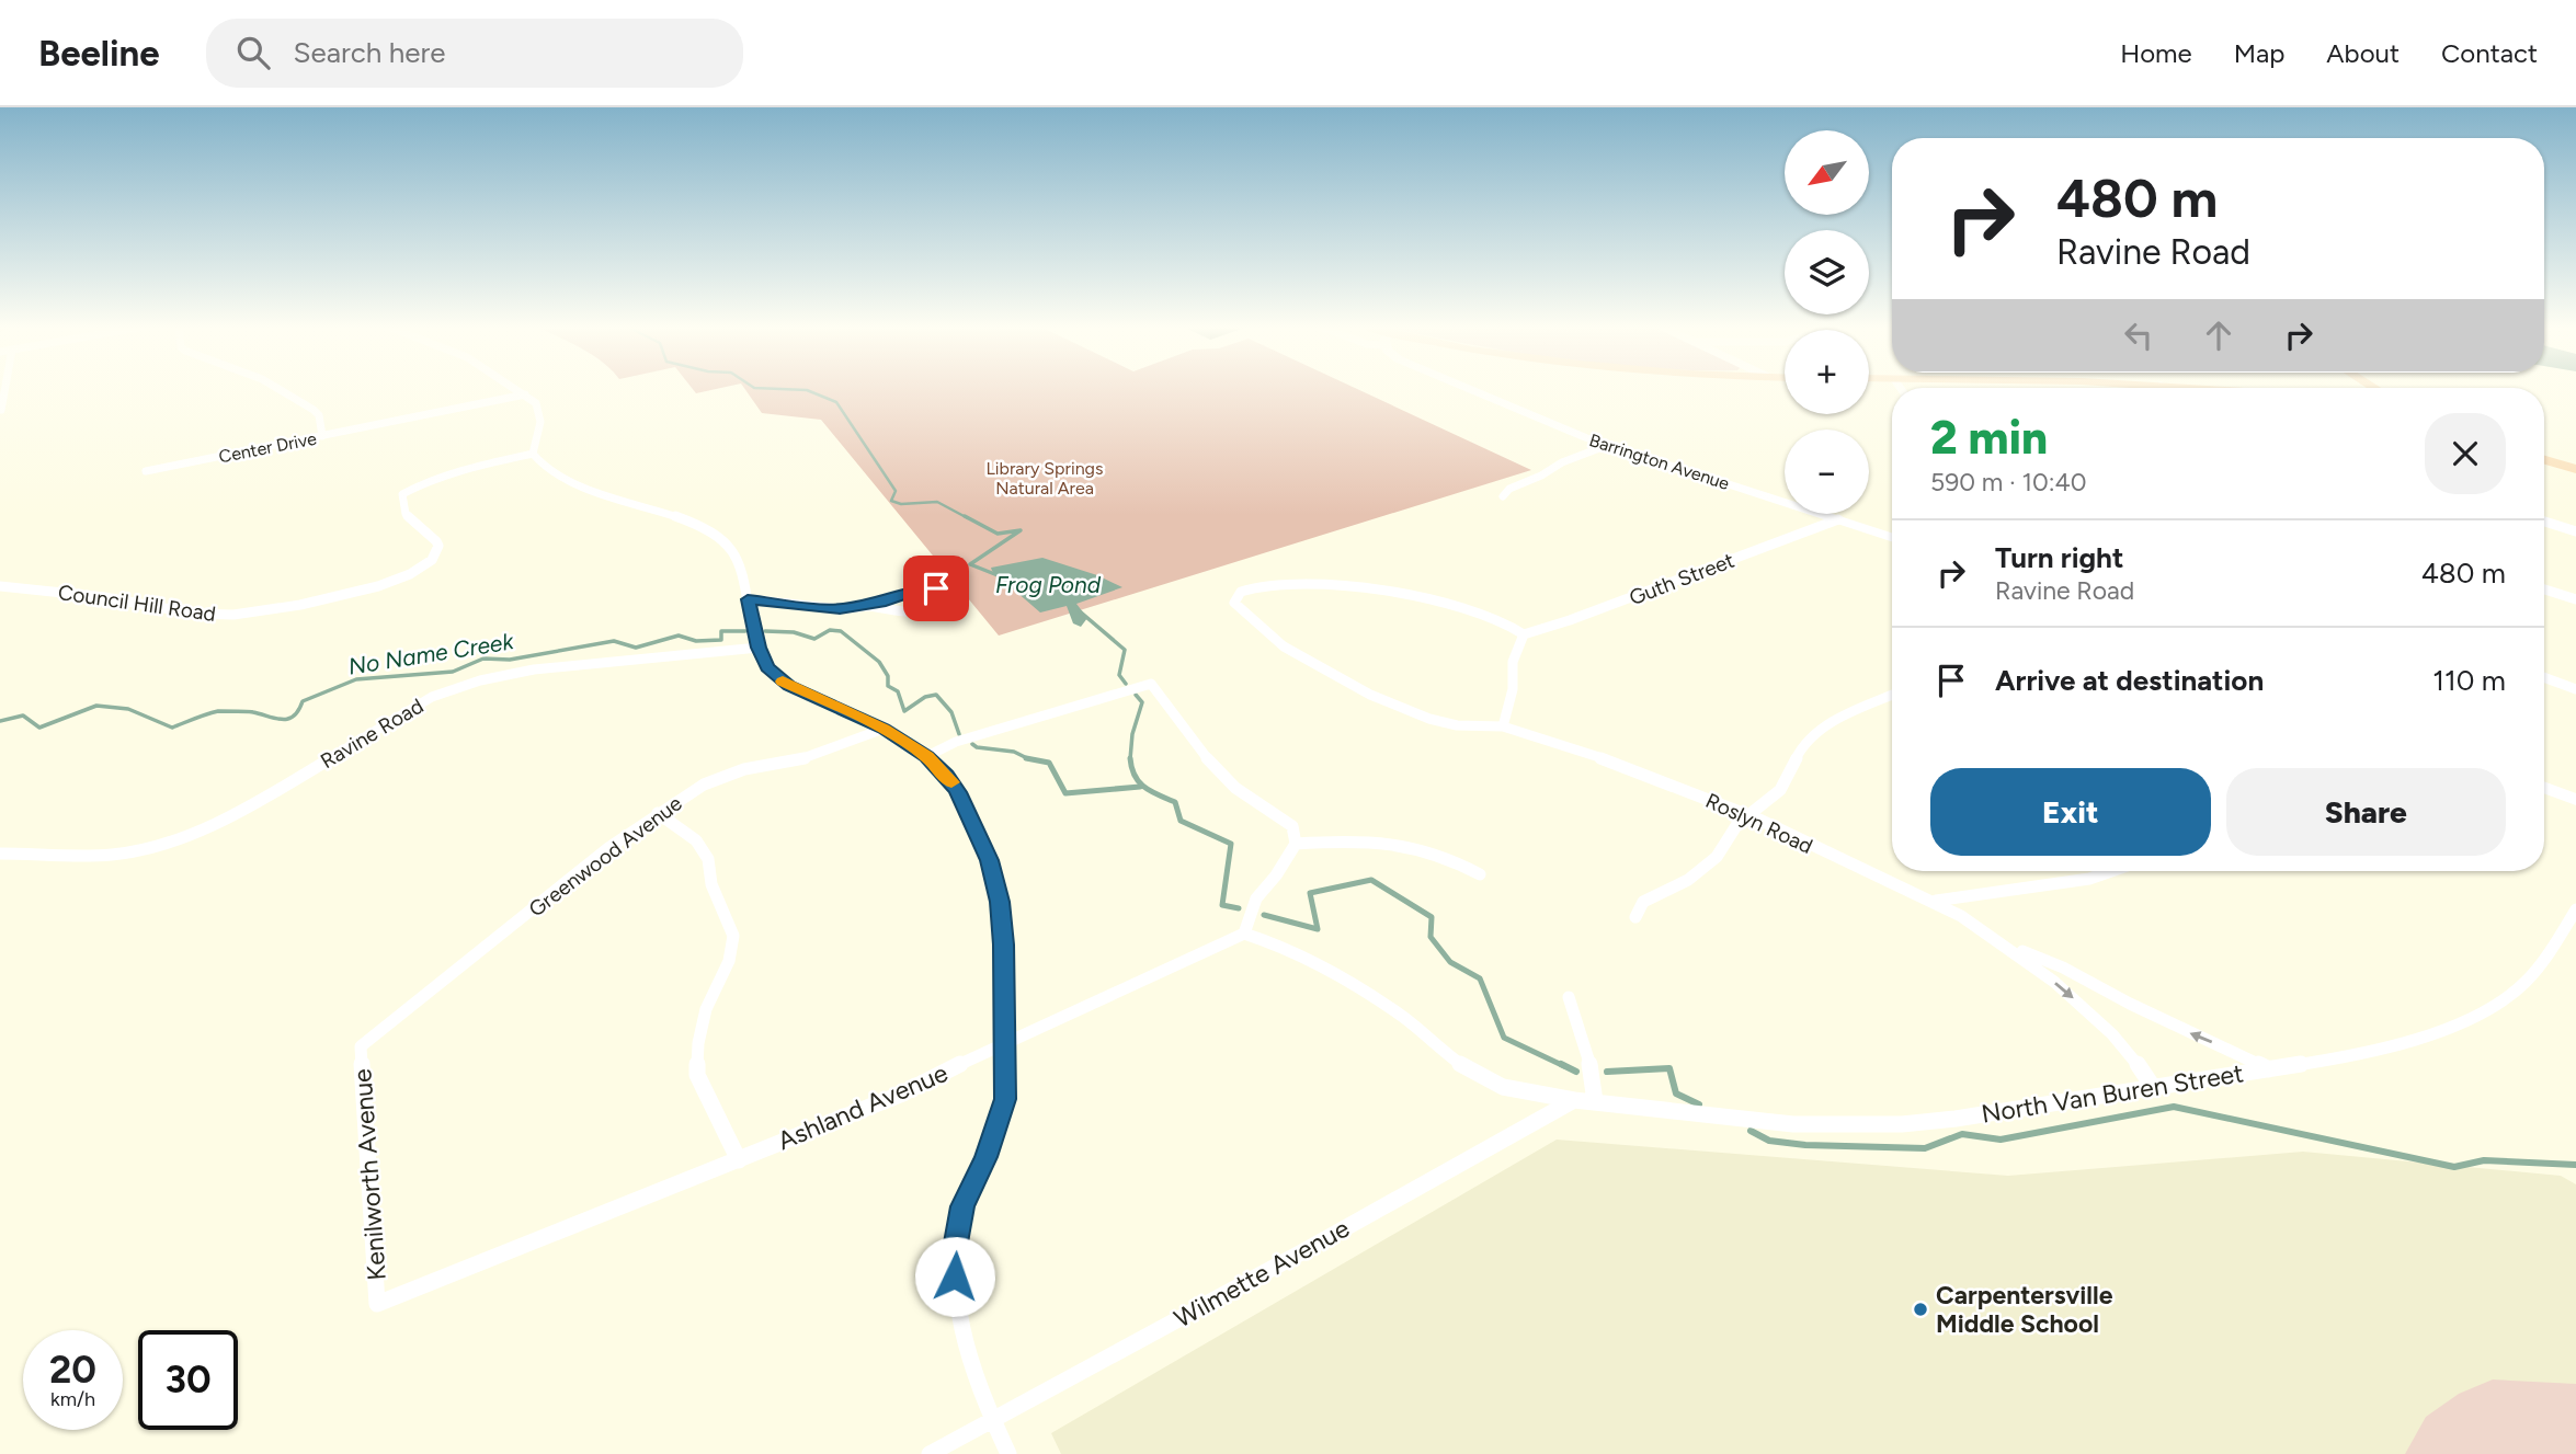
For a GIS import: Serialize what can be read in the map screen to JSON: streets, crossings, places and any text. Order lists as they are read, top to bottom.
{
  "streets": {
    "street": [
      "Center Drive",
      "Barrington Avenue",
      "Guth Street",
      "Council Hill Road",
      "Ravine Road",
      "Roslyn Road",
      "Greenwood Avenue",
      "North Van Buren Street",
      "Ashland Avenue",
      "Kenilworth Avenue",
      "Wilmette Avenue"
    ]
  },
  "crossings": [
    ["Barrington Avenue", "Guth Street"],
    ["Guth Street", "Roslyn Road"],
    ["Roslyn Road", "North Van Buren Street"],
    ["Greenwood Avenue", "Kenilworth Avenue"],
    ["Ashland Avenue", "Kenilworth Avenue"]
  ],
  "water": ["Frog Pond", "No Name Creek"],
  "parks": ["Library Springs Natural Area"],
  "places": ["Carpentersville Middle School"],
  "north": "bottom left",
  "page": {
    "header": "Beeline",
    "search": "Search here",
    "nav": [
      "Home",
      "Map",
      "About",
      "Contact"
    ],
    "map_buttons": ["+", "−"],
    "turn": ["480 m", "Ravine Road"],
    "heading": ["2 min", "590 m · 10:40"],
    "list": [
      {
        "name": "Turn right",
        "note": "Ravine Road",
        "value": "480 m"
      },
      {
        "name": "Arrive at destination",
        "value": "110 m"
      }
    ],
    "buttons": ["Exit", "Share"],
    "speed": "20 km/h",
    "limit": "30"
  }
}
